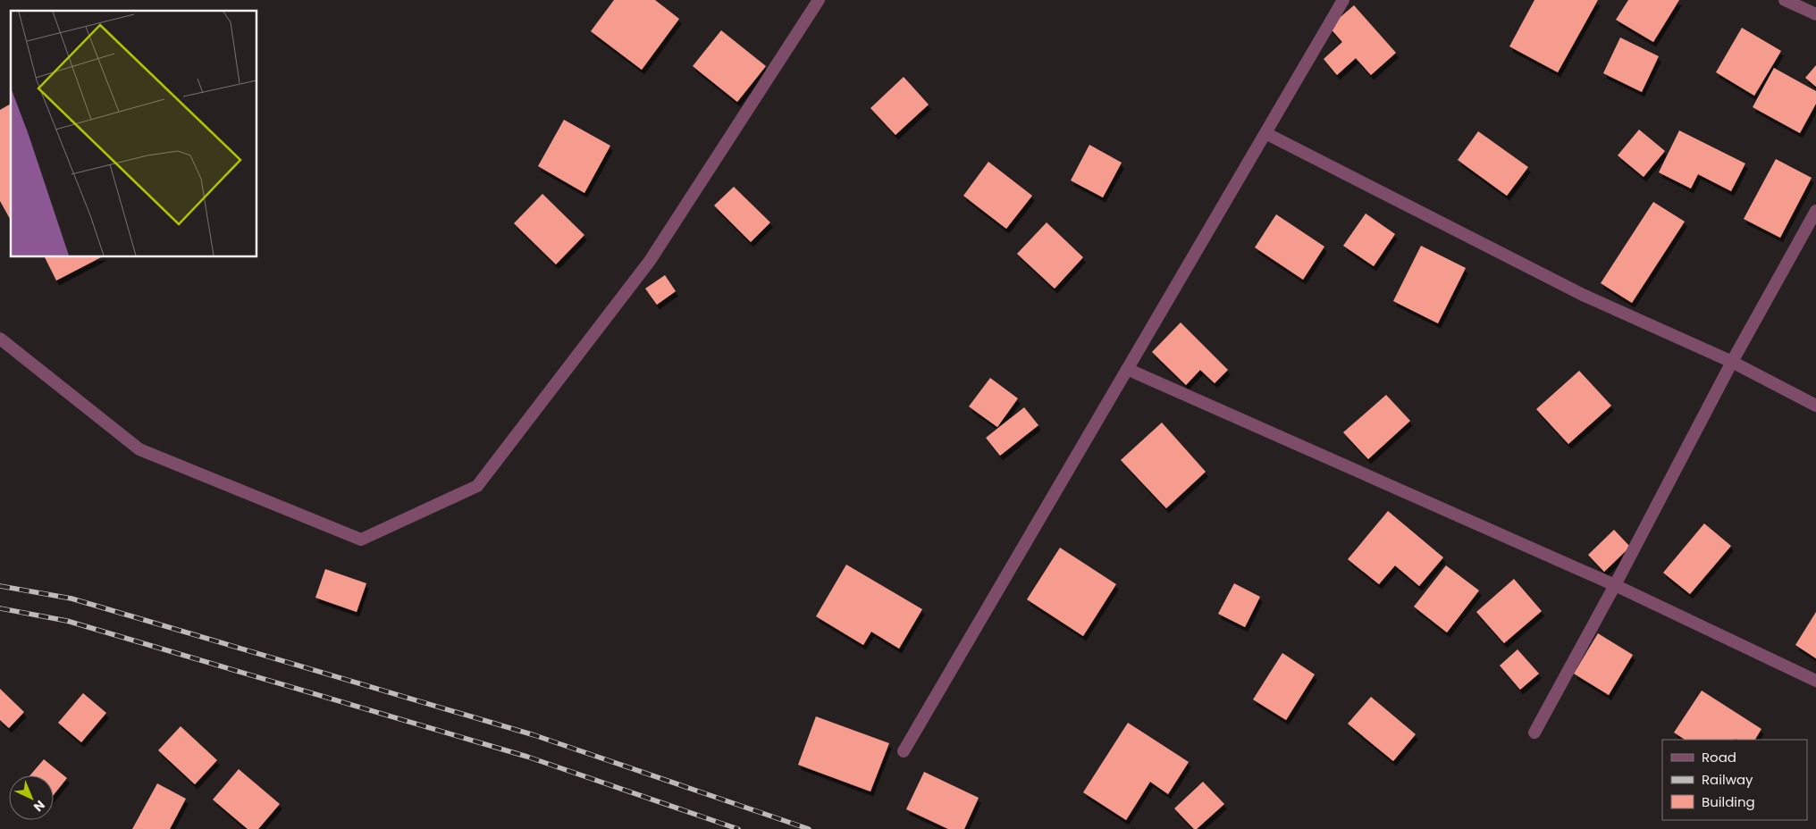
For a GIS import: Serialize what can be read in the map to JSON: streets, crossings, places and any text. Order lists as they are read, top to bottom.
{
  "legend": ["Road", "Railway", "Building"],
  "north": "bottom right"
}
